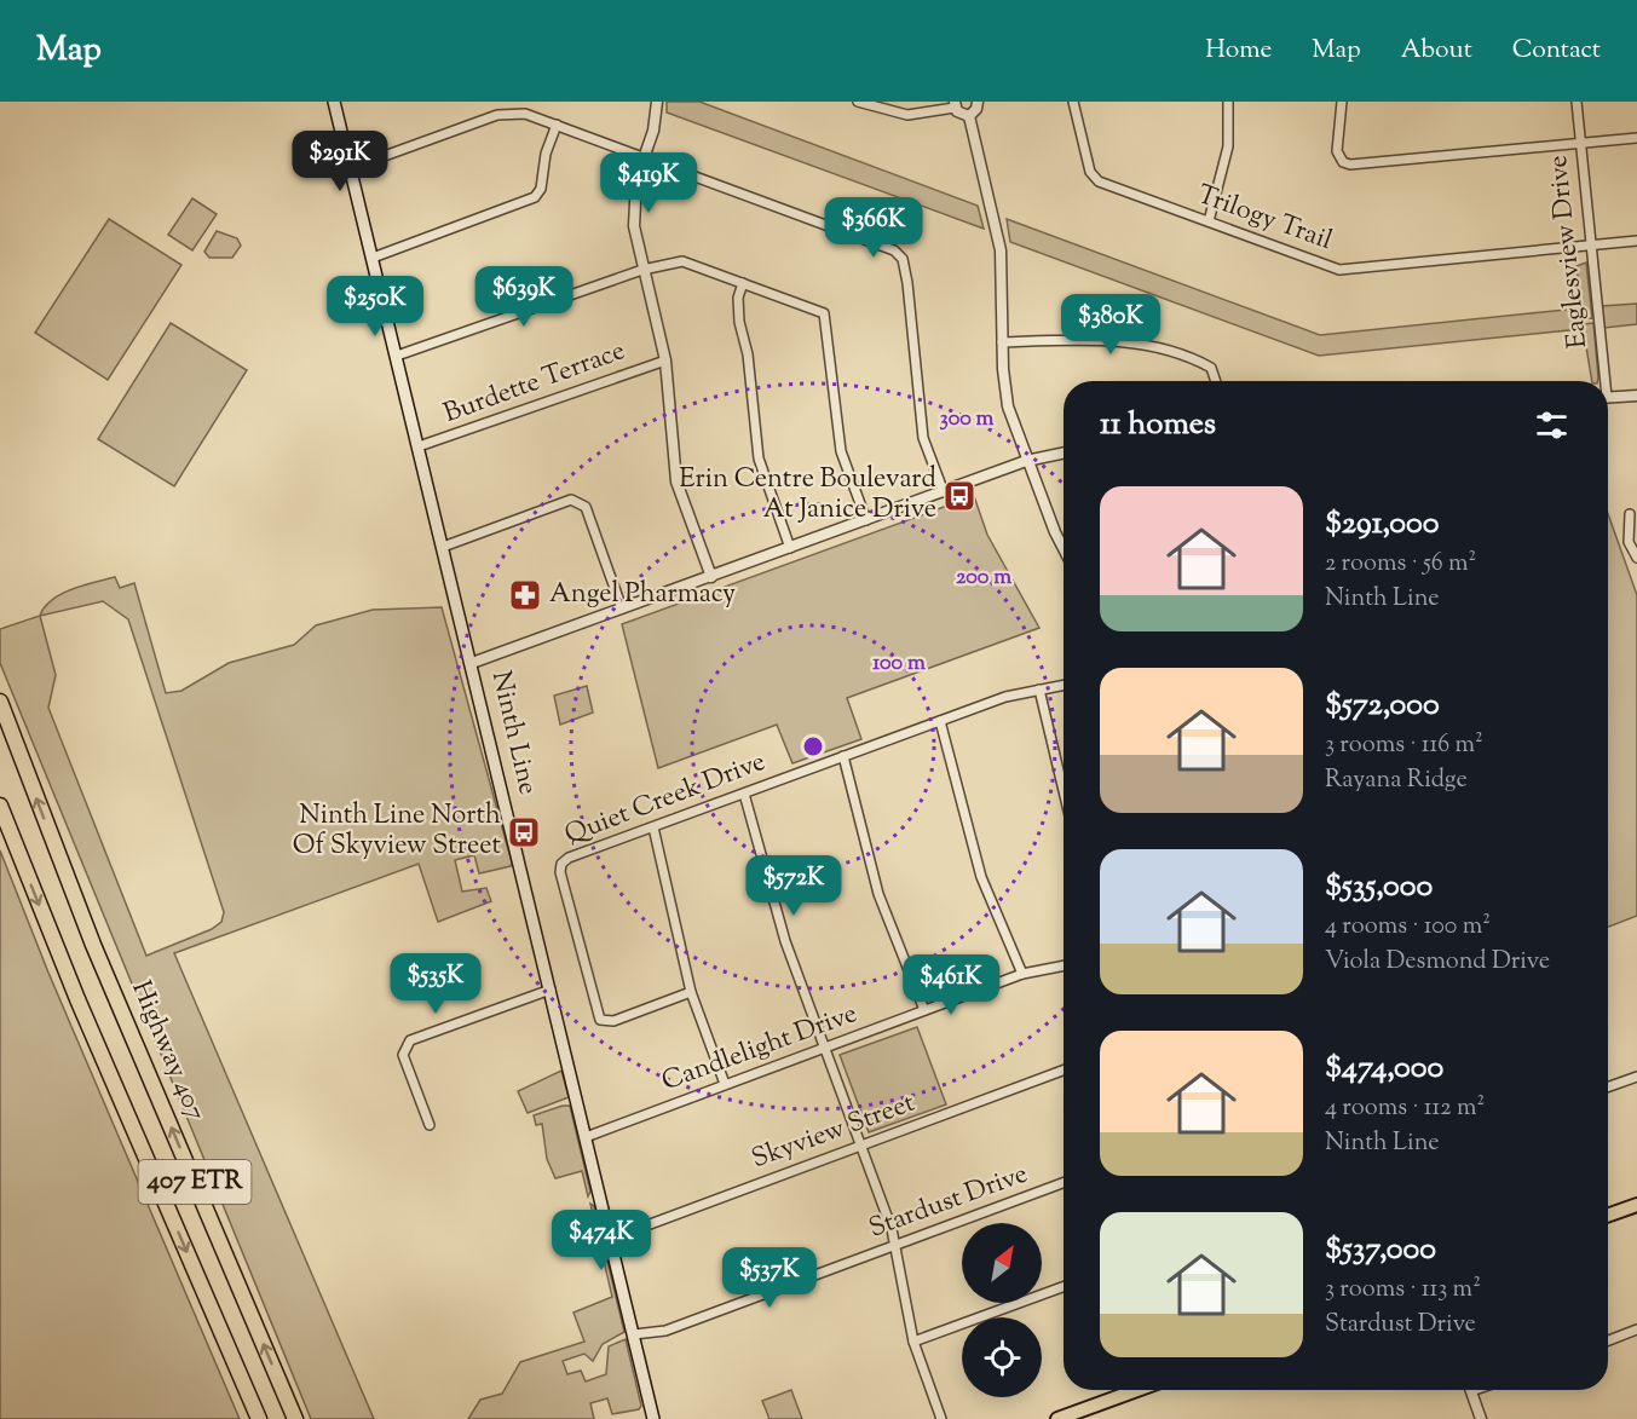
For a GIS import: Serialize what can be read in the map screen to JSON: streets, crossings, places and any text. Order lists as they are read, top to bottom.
{
  "streets": {
    "highway": ["Highway 407", "407 ETR"],
    "main road": ["Ninth Line"],
    "street": [
      "Trilogy Trail",
      "Eaglesview Drive",
      "Burdette Terrace",
      "Quiet Creek Drive",
      "Candlelight Drive",
      "Skyview Street",
      "Stardust Drive"
    ]
  },
  "crossings": [
    ["Trilogy Trail", "Eaglesview Drive"],
    ["Burdette Terrace", "Ninth Line"],
    ["Ninth Line", "Candlelight Drive"],
    ["Ninth Line", "Skyview Street"],
    ["Ninth Line", "Stardust Drive"]
  ],
  "places": {
    "bus stop": ["Erin Centre Boulevard At Janice Drive", "Ninth Line North Of Skyview Street"],
    "pharmacy": ["Angel Pharmacy"]
  },
  "north": "top right",
  "page": {
    "header": "Map",
    "nav": [
      "Home",
      "Map",
      "About",
      "Contact"
    ],
    "price": [
      "$291K",
      "$419K",
      "$366K",
      "$639K",
      "$250K",
      "$380K",
      "$572K",
      "$535K",
      "$461K",
      "$474K",
      "$537K"
    ],
    "heading": "11 homes",
    "list": [
      {
        "name": "$291,000",
        "note": "2 rooms · 56 m² · Ninth Line"
      },
      {
        "name": "$572,000",
        "note": "3 rooms · 116 m² · Rayana Ridge"
      },
      {
        "name": "$535,000",
        "note": "4 rooms · 100 m² · Viola Desmond Drive"
      },
      {
        "name": "$474,000",
        "note": "4 rooms · 112 m² · Ninth Line"
      },
      {
        "name": "$537,000",
        "note": "3 rooms · 113 m² · Stardust Drive"
      }
    ]
  },
  "rings": ["300 m", "200 m", "100 m"]
}
